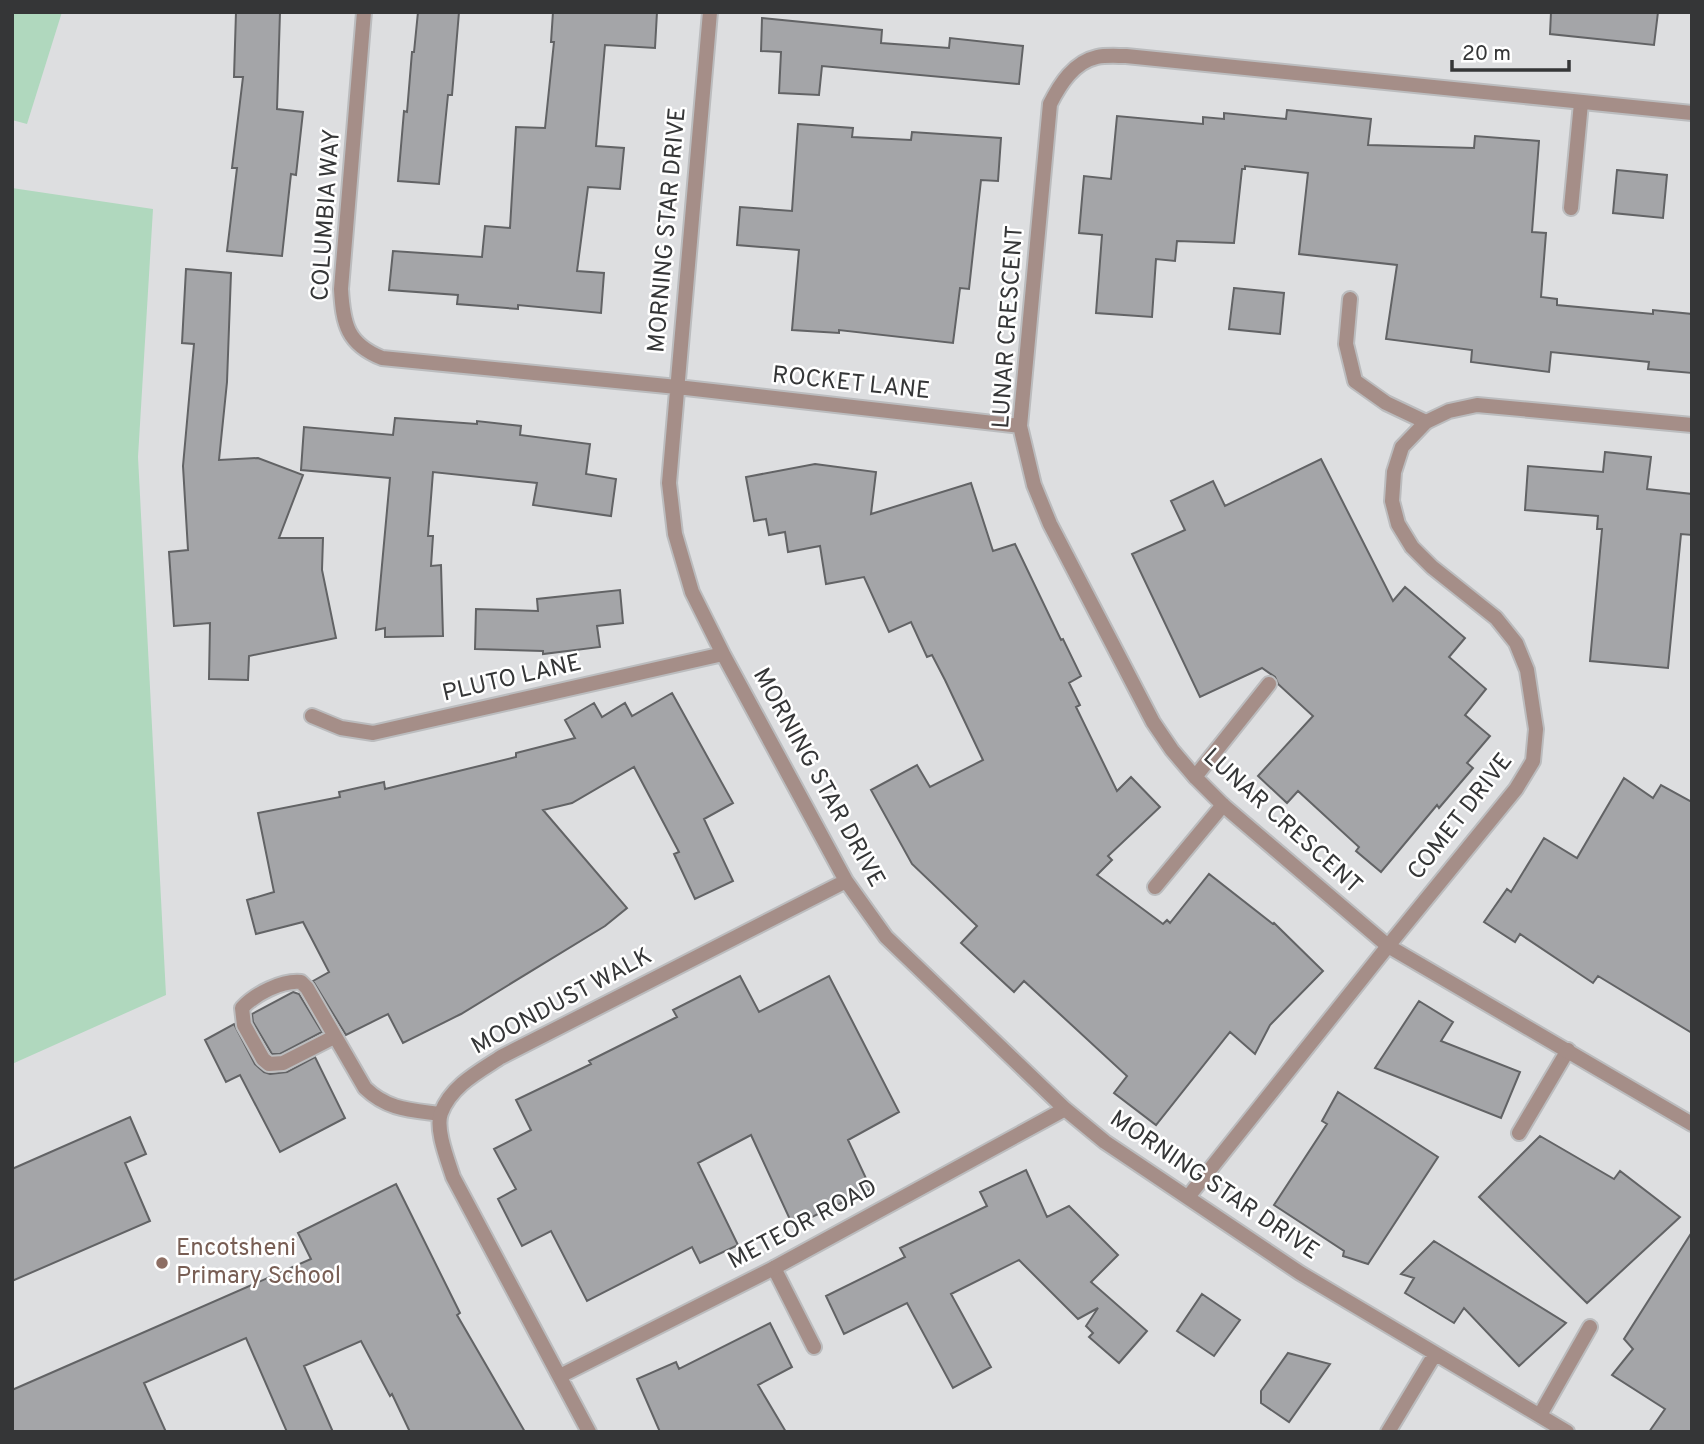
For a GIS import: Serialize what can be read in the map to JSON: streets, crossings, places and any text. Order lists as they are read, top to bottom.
{
  "streets": {
    "street": [
      "COLUMBIA WAY",
      "MORNING STAR DRIVE",
      "LUNAR CRESCENT",
      "ROCKET LANE",
      "PLUTO LANE",
      "COMET DRIVE",
      "MOONDUST WALK",
      "METEOR ROAD"
    ]
  },
  "crossings": [
    ["COLUMBIA WAY", "MORNING STAR DRIVE"],
    ["COLUMBIA WAY", "ROCKET LANE"],
    ["MORNING STAR DRIVE", "ROCKET LANE"],
    ["MORNING STAR DRIVE", "PLUTO LANE"],
    ["MORNING STAR DRIVE", "COMET DRIVE"],
    ["MORNING STAR DRIVE", "MOONDUST WALK"],
    ["MORNING STAR DRIVE", "METEOR ROAD"],
    ["LUNAR CRESCENT", "ROCKET LANE"],
    ["LUNAR CRESCENT", "COMET DRIVE"]
  ],
  "places": ["Encotsheni Primary School"],
  "scale_bar": "20 m"
}
